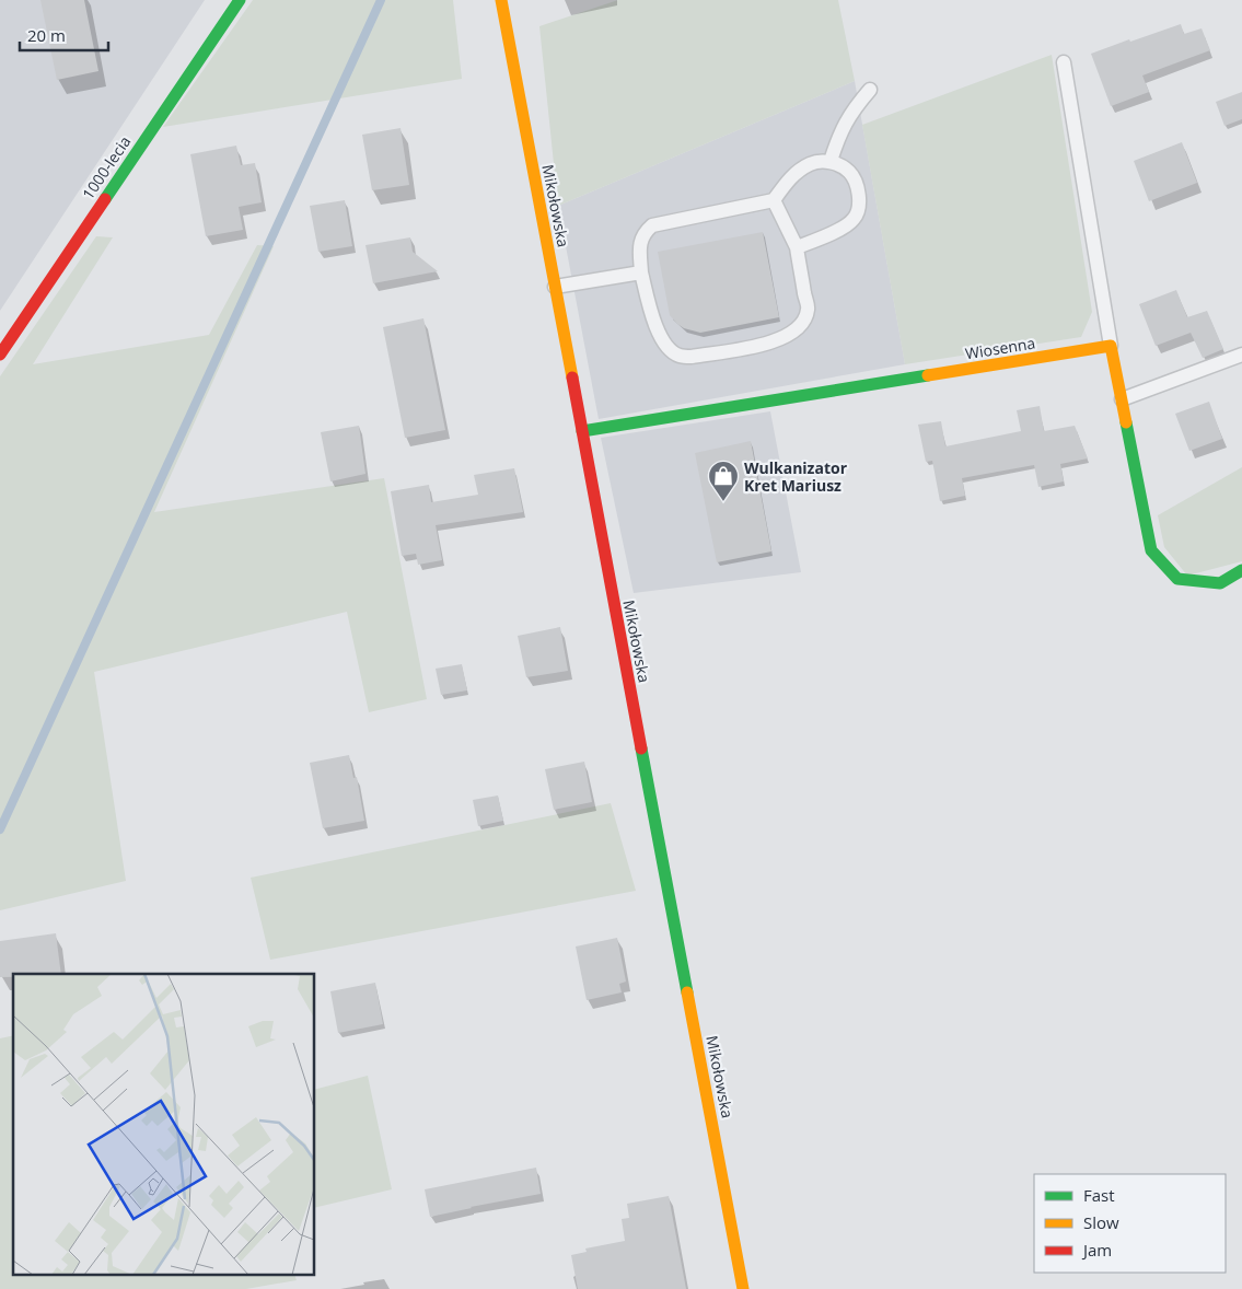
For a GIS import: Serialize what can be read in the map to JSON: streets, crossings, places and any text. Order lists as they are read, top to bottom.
{
  "streets": {
    "main road": ["1000-lecia", "Mikołowska", "Wiosenna"]
  },
  "crossings": [
    ["Mikołowska", "Wiosenna"]
  ],
  "places": {
    "shop": ["Wulkanizator Kret Mariusz"]
  },
  "legend": ["Fast", "Slow", "Jam"],
  "scale_bar": "20 m"
}
